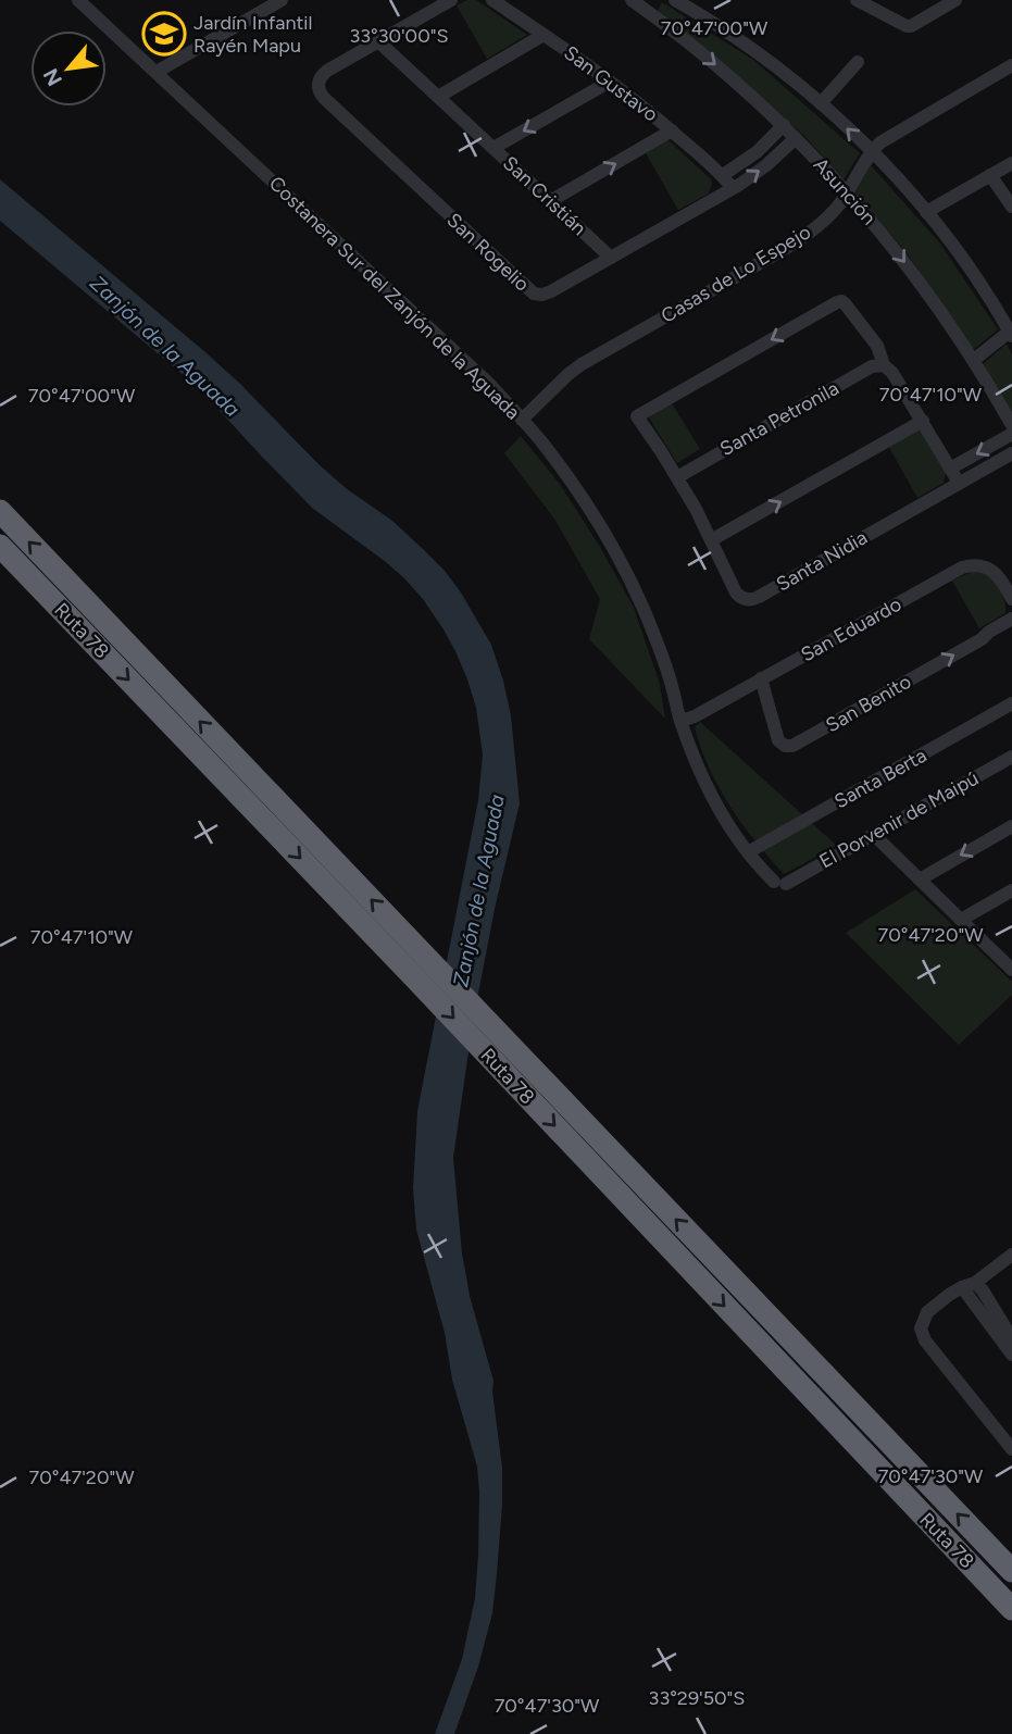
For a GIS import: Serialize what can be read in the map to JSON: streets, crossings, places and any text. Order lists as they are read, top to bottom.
{
  "streets": {
    "highway": ["Ruta 78"],
    "street": [
      "San Gustavo",
      "Asunción",
      "San Cristián",
      "San Rogelio",
      "Casas de Lo Espejo",
      "Costanera Sur del Zanjón de la Aguada",
      "Santa Petronila",
      "Santa Nidia",
      "San Eduardo",
      "San Benito",
      "Santa Berta",
      "El Porvenir de Maipú"
    ]
  },
  "crossings": [
    ["Asunción", "San Rogelio"],
    ["Asunción", "Casas de Lo Espejo"],
    ["San Cristián", "San Rogelio"],
    ["Casas de Lo Espejo", "Costanera Sur del Zanjón de la Aguada"],
    ["Costanera Sur del Zanjón de la Aguada", "San Eduardo"],
    ["Costanera Sur del Zanjón de la Aguada", "Santa Berta"],
    ["Costanera Sur del Zanjón de la Aguada", "El Porvenir de Maipú"],
    ["Santa Petronila", "Santa Nidia"],
    ["San Eduardo", "San Benito"]
  ],
  "water": ["Zanjón de la Aguada"],
  "places": {
    "school or university": ["Jardín Infantil Rayén Mapu"]
  },
  "north": "bottom left",
  "coordinates": [
    "70°47'00\"W",
    "33°30'00\"S",
    "70°47'10\"W",
    "70°47'20\"W",
    "70°47'30\"W",
    "33°29'50\"S"
  ]
}
